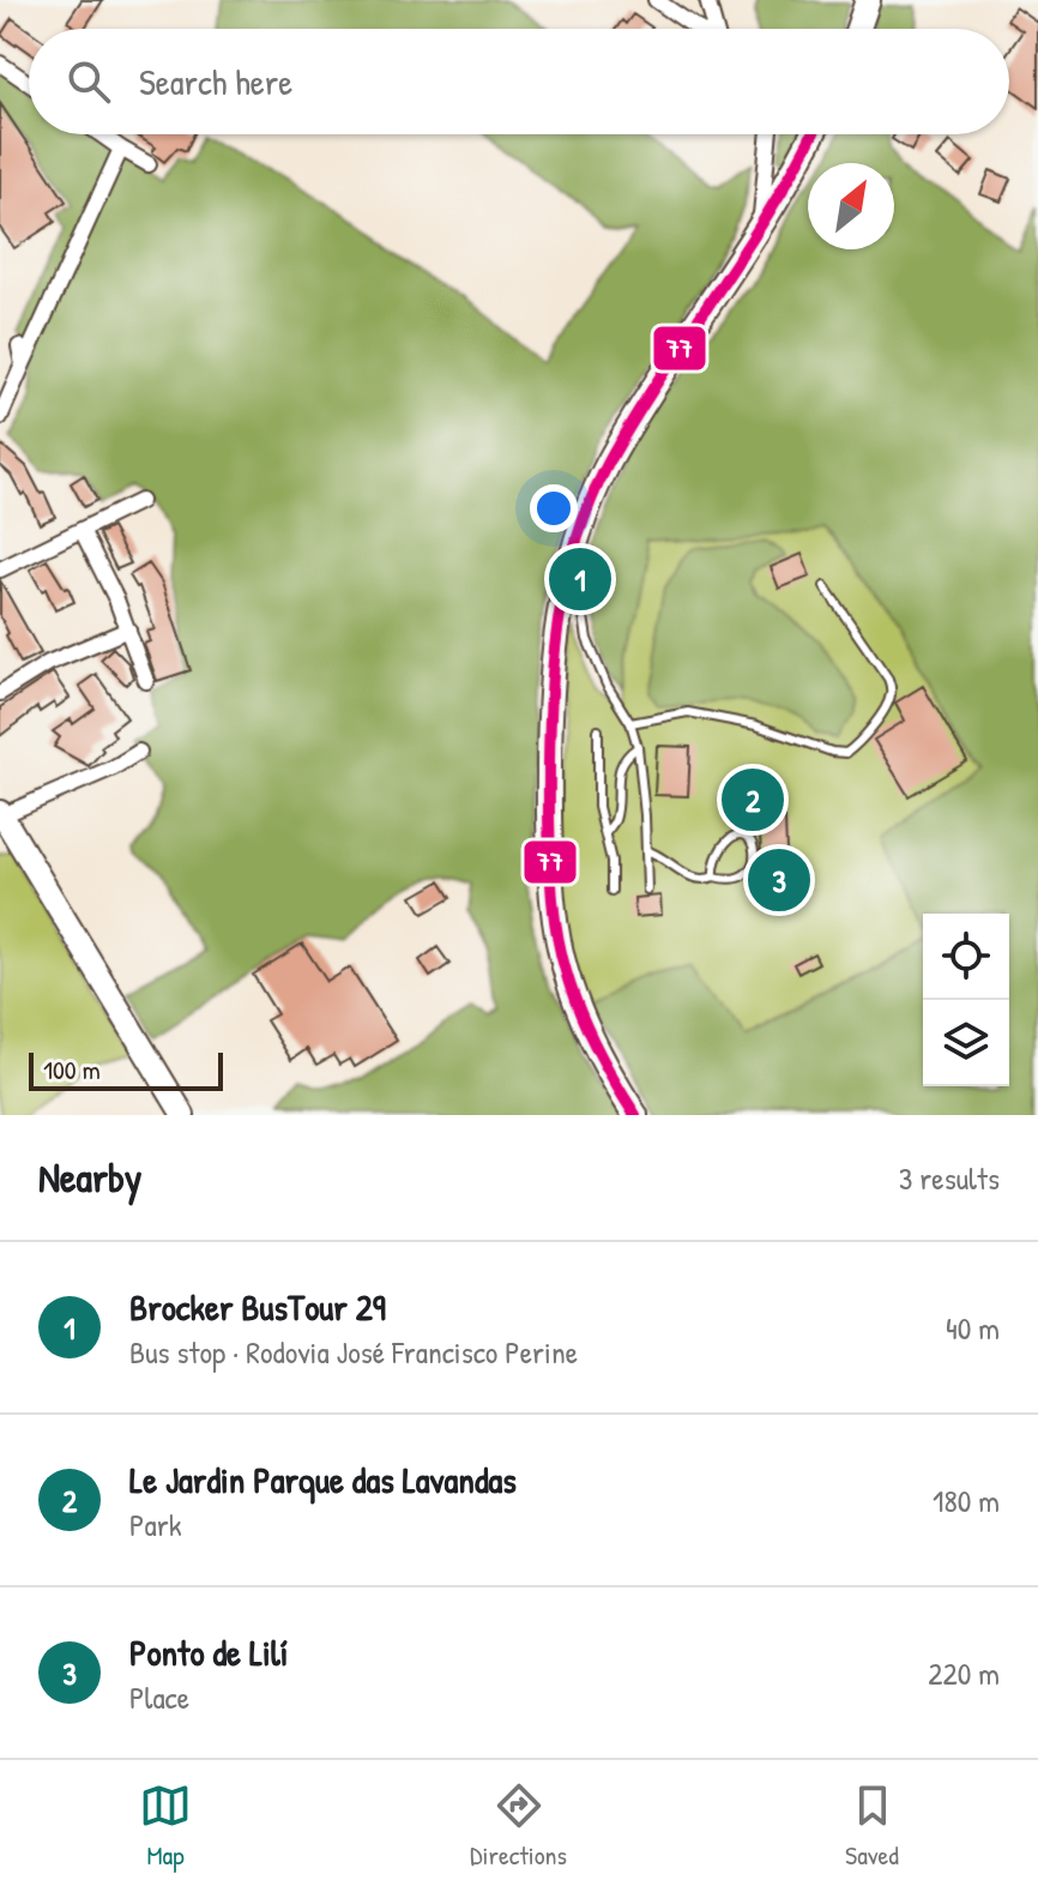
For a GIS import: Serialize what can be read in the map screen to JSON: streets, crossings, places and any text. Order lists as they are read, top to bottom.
{
  "lines": ["transit line 77"],
  "scale_bar": "100 m",
  "north": "top right",
  "page": {
    "search": "Search here",
    "pins": ["1", "2", "3"],
    "scale": "100 m",
    "heading": ["Nearby", "3 results"],
    "list": [
      {
        "mark": "1",
        "name": "Brocker BusTour 29",
        "note": "Bus stop · Rodovia José Francisco Perine",
        "value": "40 m"
      },
      {
        "mark": "2",
        "name": "Le Jardin Parque das Lavandas",
        "note": "Park",
        "value": "180 m"
      },
      {
        "mark": "3",
        "name": "Ponto de Lilí",
        "note": "Place",
        "value": "220 m"
      }
    ],
    "nav": ["Map", "Directions", "Saved"]
  }
}
